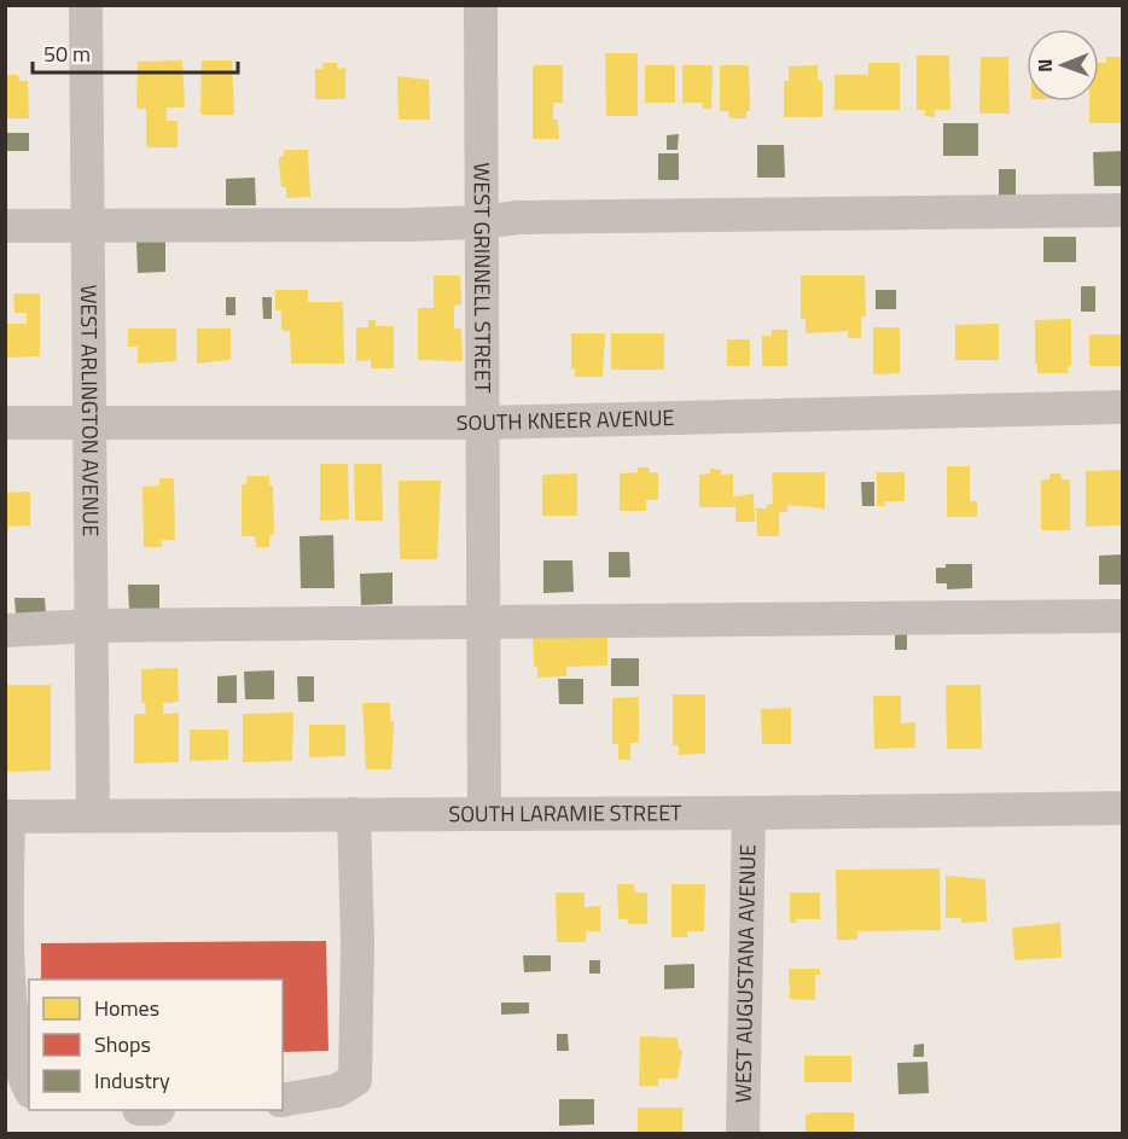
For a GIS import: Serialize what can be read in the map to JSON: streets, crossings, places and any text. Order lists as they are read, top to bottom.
{
  "streets": {
    "street": [
      "WEST GRINNELL STREET",
      "WEST ARLINGTON AVENUE",
      "SOUTH KNEER AVENUE",
      "SOUTH LARAMIE STREET",
      "WEST AUGUSTANA AVENUE"
    ]
  },
  "crossings": [
    ["WEST GRINNELL STREET", "SOUTH KNEER AVENUE"],
    ["WEST GRINNELL STREET", "SOUTH LARAMIE STREET"],
    ["WEST ARLINGTON AVENUE", "SOUTH KNEER AVENUE"],
    ["WEST ARLINGTON AVENUE", "SOUTH LARAMIE STREET"],
    ["SOUTH LARAMIE STREET", "WEST AUGUSTANA AVENUE"]
  ],
  "legend": ["Homes", "Shops", "Industry"],
  "scale_bar": "50 m",
  "north": "left"
}
